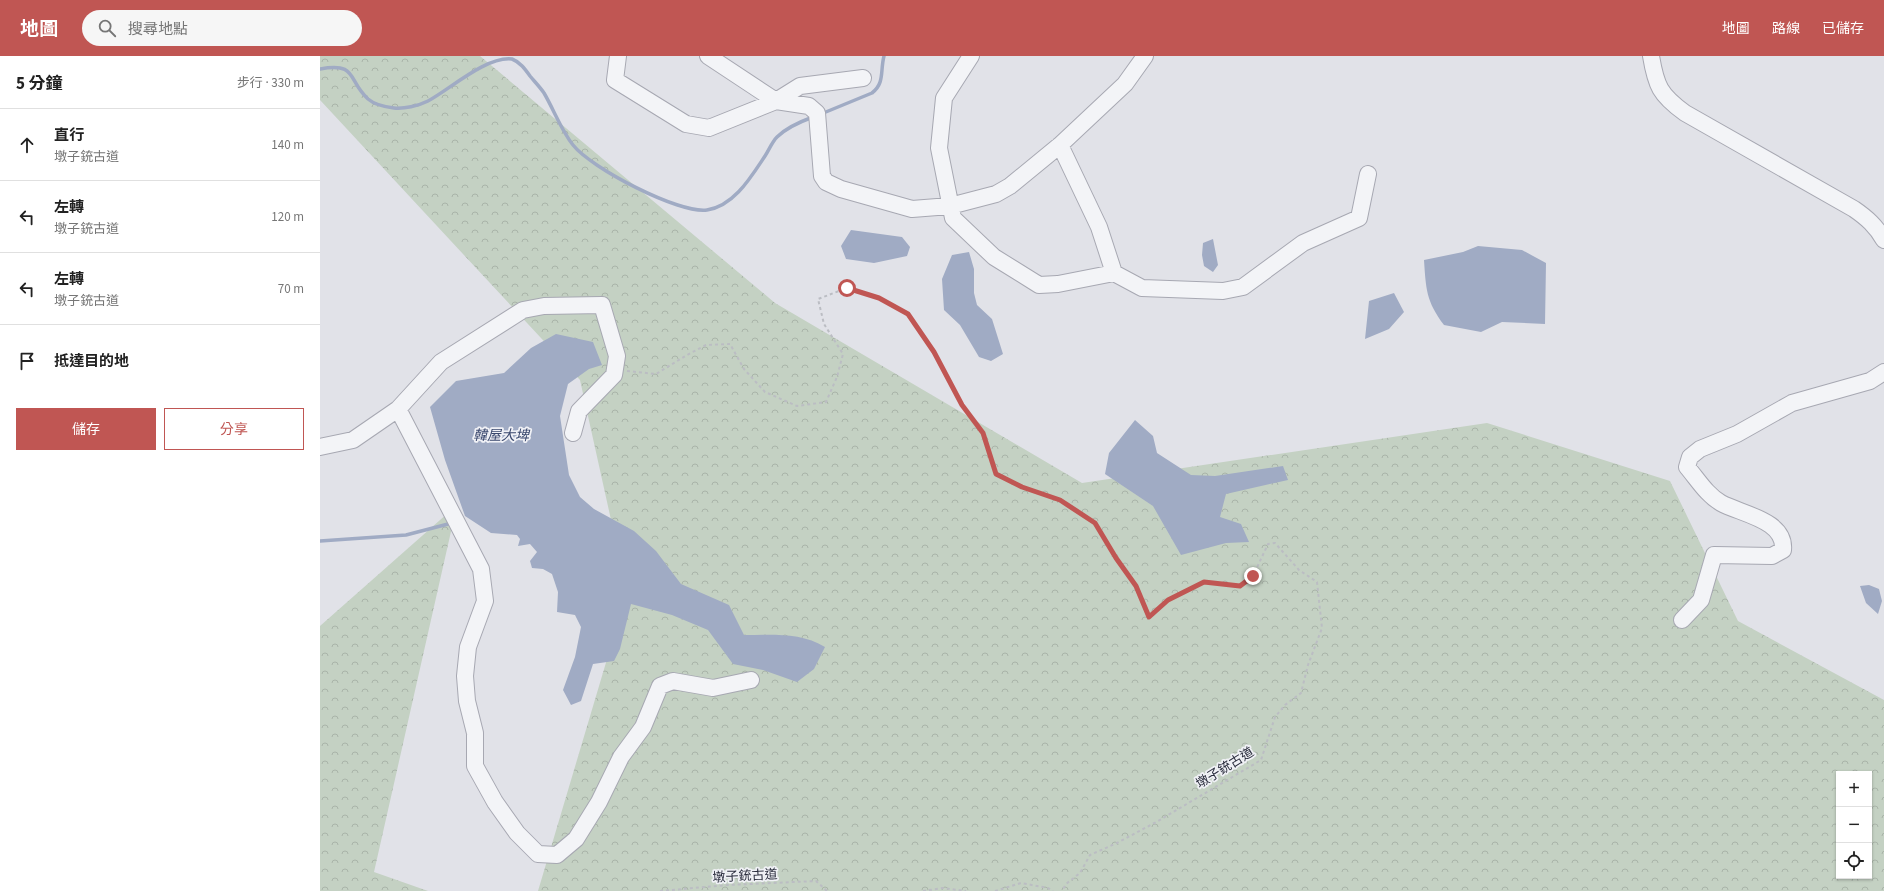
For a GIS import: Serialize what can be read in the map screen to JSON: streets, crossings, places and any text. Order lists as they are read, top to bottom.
{
  "streets": {
    "path": ["墩子銃古道"]
  },
  "water": ["韓屋大埤"],
  "page": {
    "header": "地圖",
    "search": "搜尋地點",
    "nav": ["地圖", "路線", "已儲存"],
    "heading": ["5 分鐘", "步行 · 330 m"],
    "list": [
      ["直行", "墩子銃古道", "140 m"],
      ["左轉", "墩子銃古道", "120 m"],
      ["左轉", "墩子銃古道", "70 m"],
      "抵達目的地"
    ],
    "buttons": ["儲存", "分享"],
    "map_buttons": ["+", "−"]
  }
}
